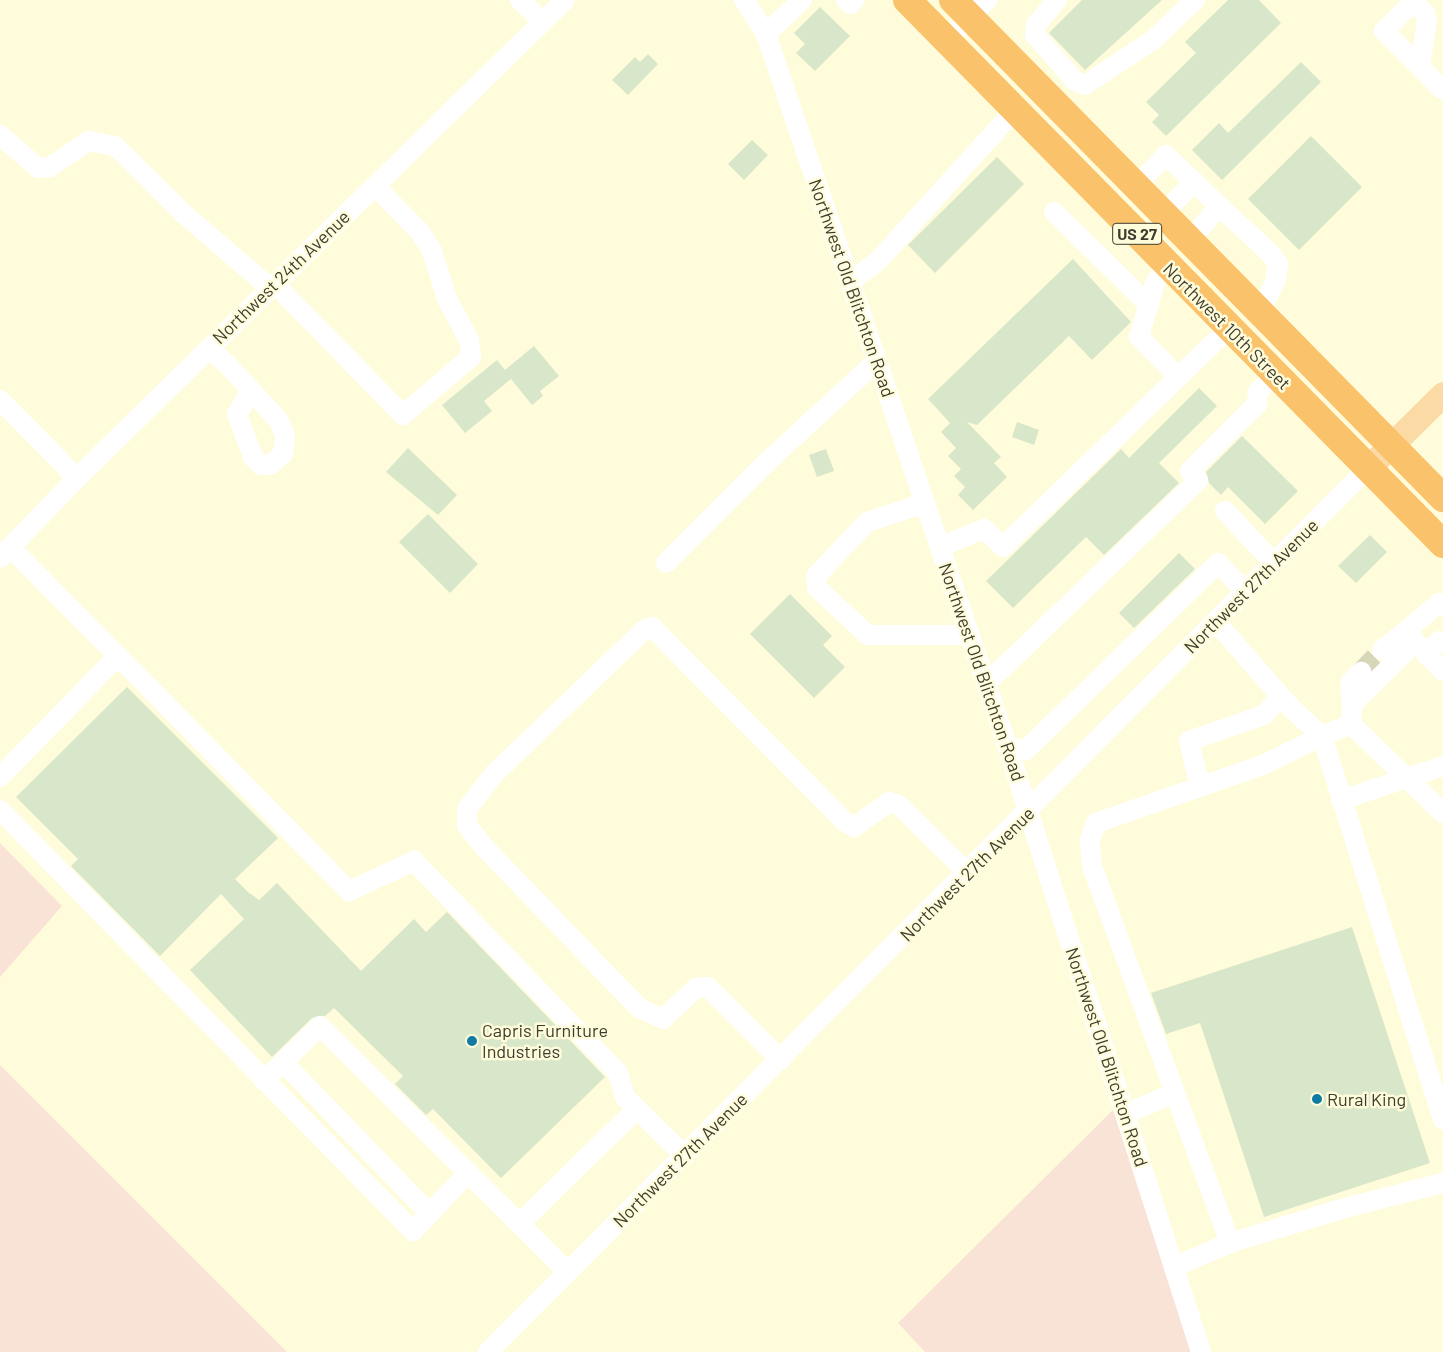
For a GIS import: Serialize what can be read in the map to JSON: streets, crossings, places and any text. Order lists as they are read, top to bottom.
{
  "streets": {
    "highway": ["US 27", "Northwest 10th Street"],
    "main road": ["Northwest 27th Avenue"],
    "street": ["Northwest 24th Avenue", "Northwest Old Blitchton Road"]
  },
  "crossings": [
    ["Northwest Old Blitchton Road", "Northwest 27th Avenue"],
    ["Northwest 10th Street", "Northwest 27th Avenue"]
  ],
  "places": ["Capris Furniture Industries", "Rural King"]
}
